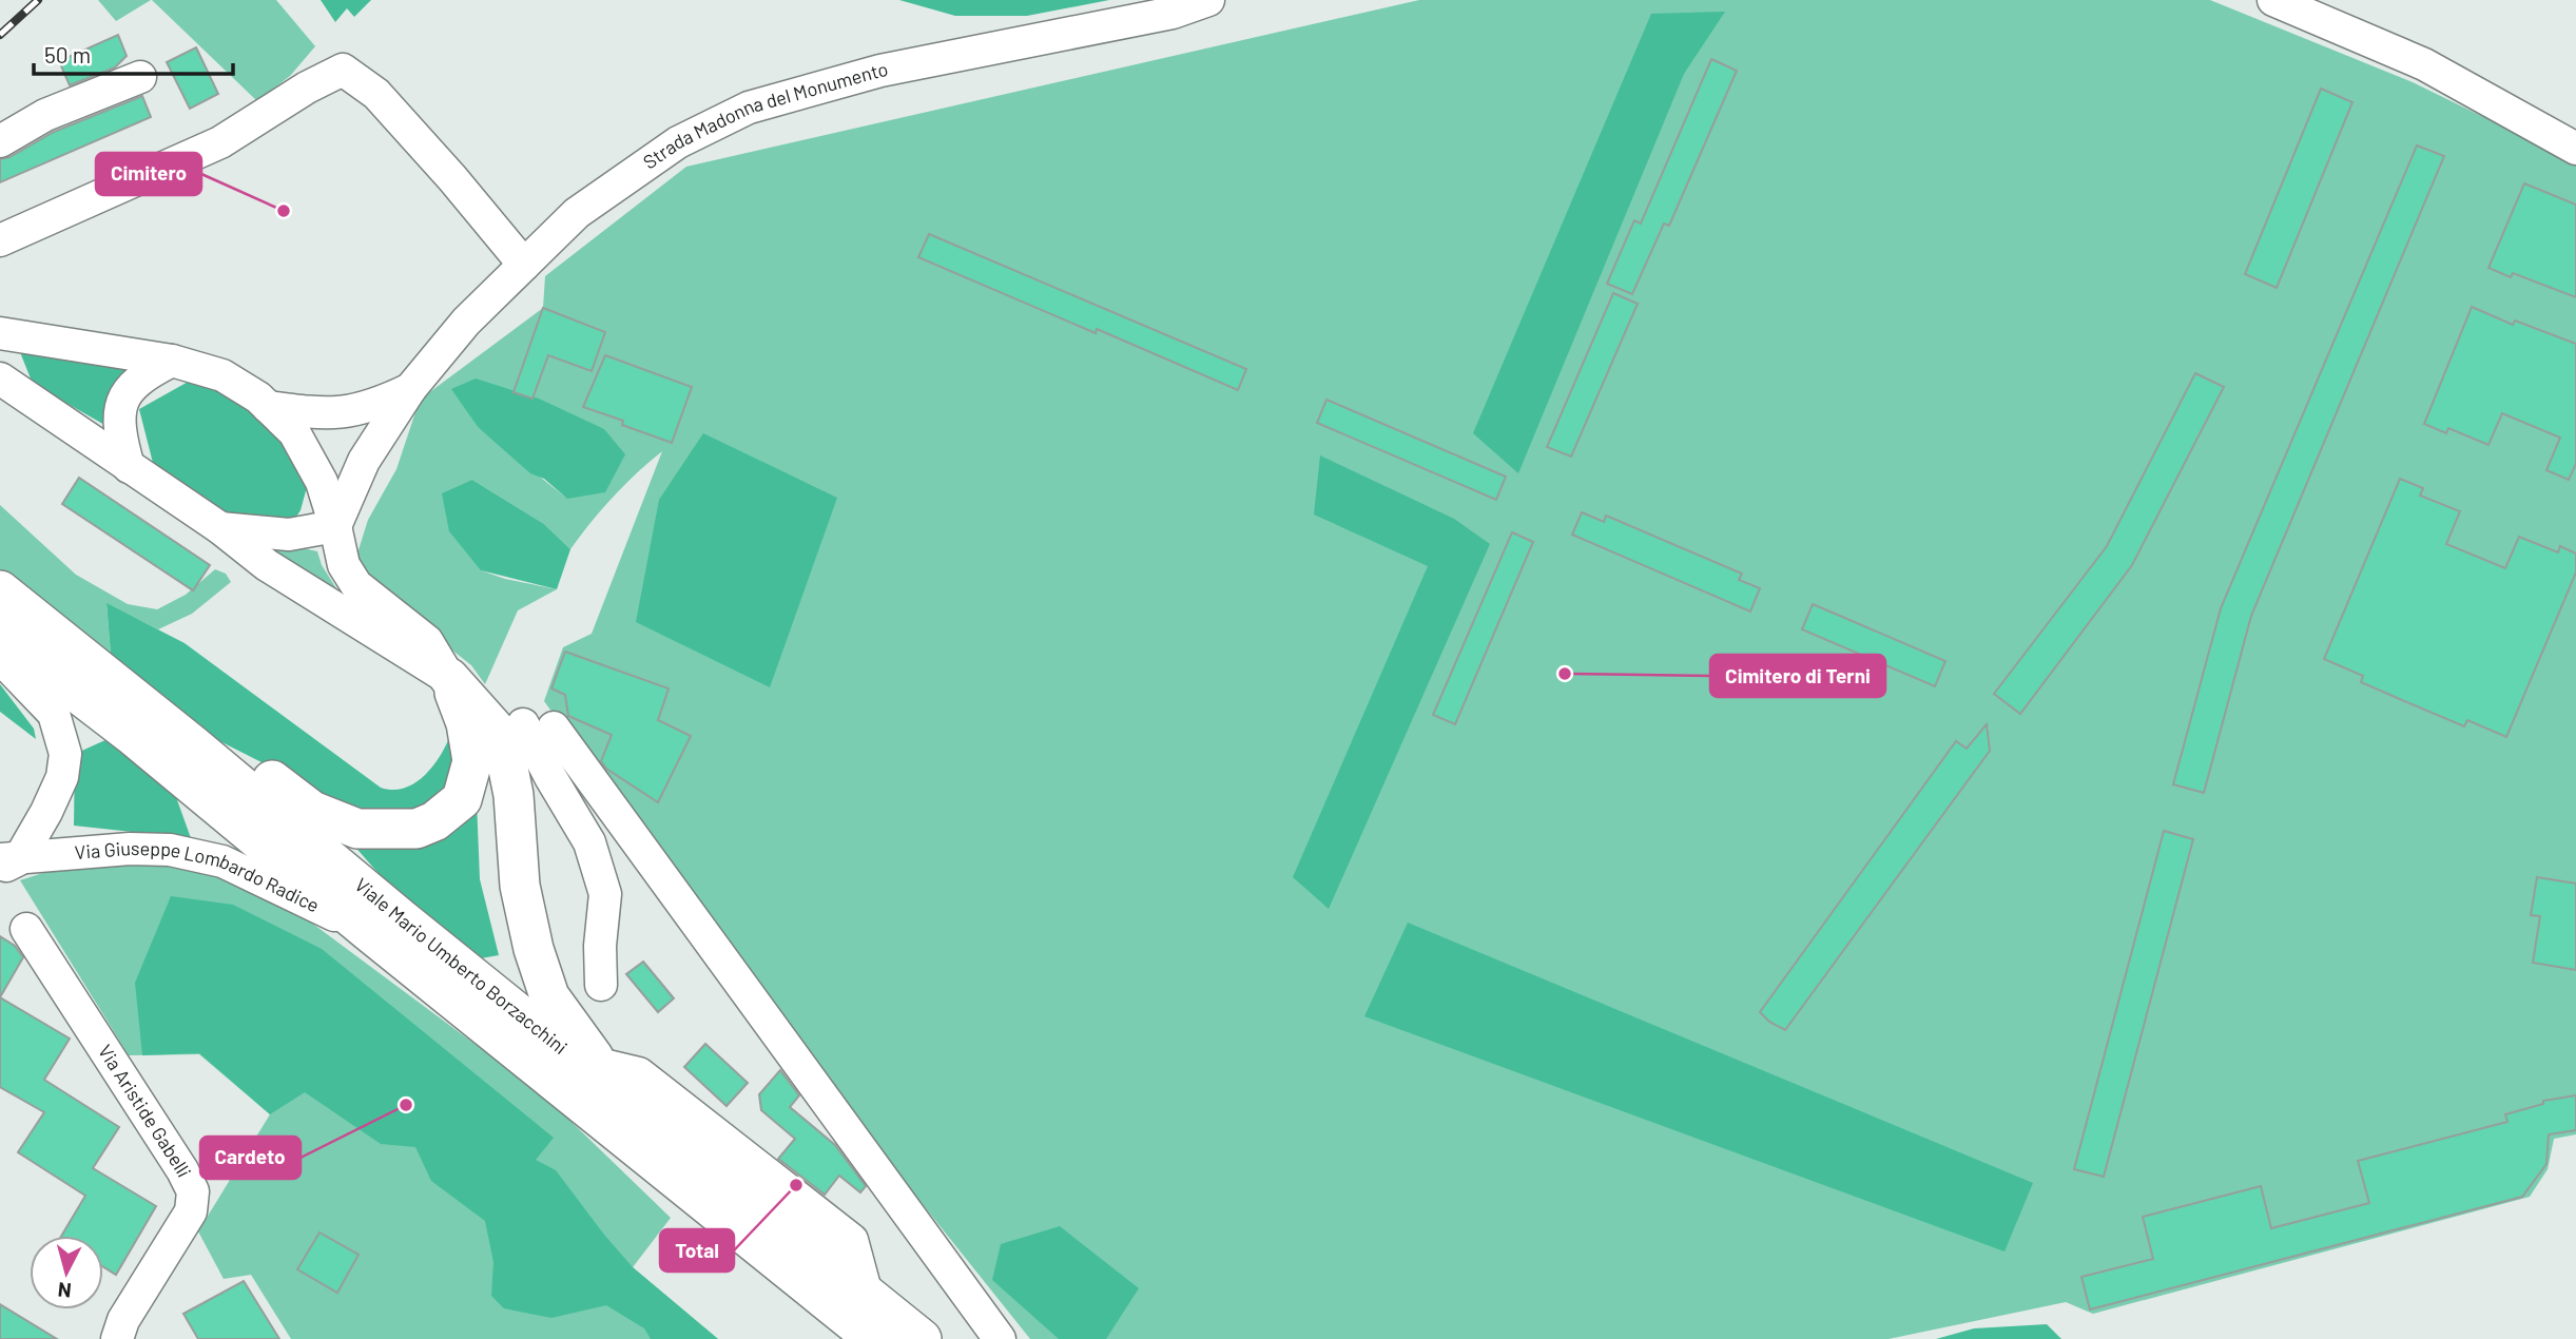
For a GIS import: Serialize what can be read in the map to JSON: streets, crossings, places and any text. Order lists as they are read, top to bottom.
{
  "streets": {
    "main road": ["Viale Mario Umberto Borzacchini"],
    "street": ["Strada Madonna del Monumento", "Via Giuseppe Lombardo Radice", "Via Aristide Gabelli"]
  },
  "crossings": [
    ["Via Giuseppe Lombardo Radice", "Viale Mario Umberto Borzacchini"]
  ],
  "places": [
    "Cimitero",
    "Cimitero di Terni",
    "Cardeto",
    "Total"
  ],
  "scale_bar": "50 m",
  "north": "bottom"
}
